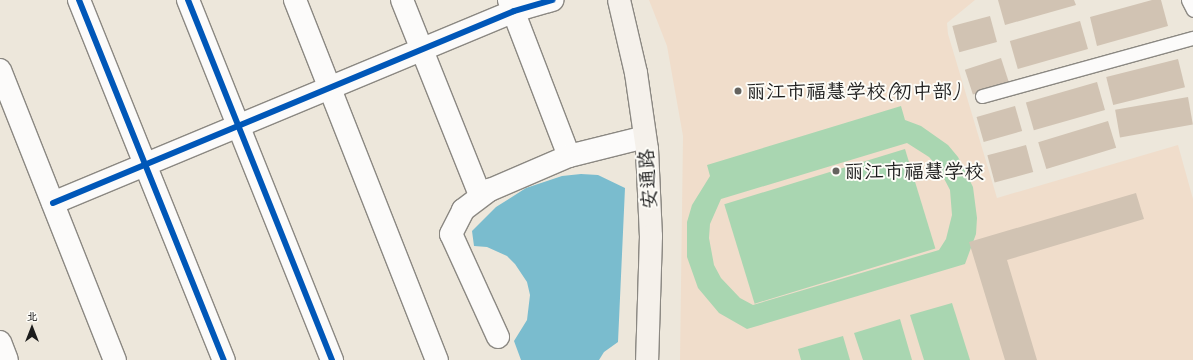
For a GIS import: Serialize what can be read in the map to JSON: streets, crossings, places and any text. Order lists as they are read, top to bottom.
{
  "streets": {
    "street": ["安通路"]
  },
  "places": ["丽江市福慧学校(初中部)", "丽江市福慧学校"],
  "north": "top"
}
